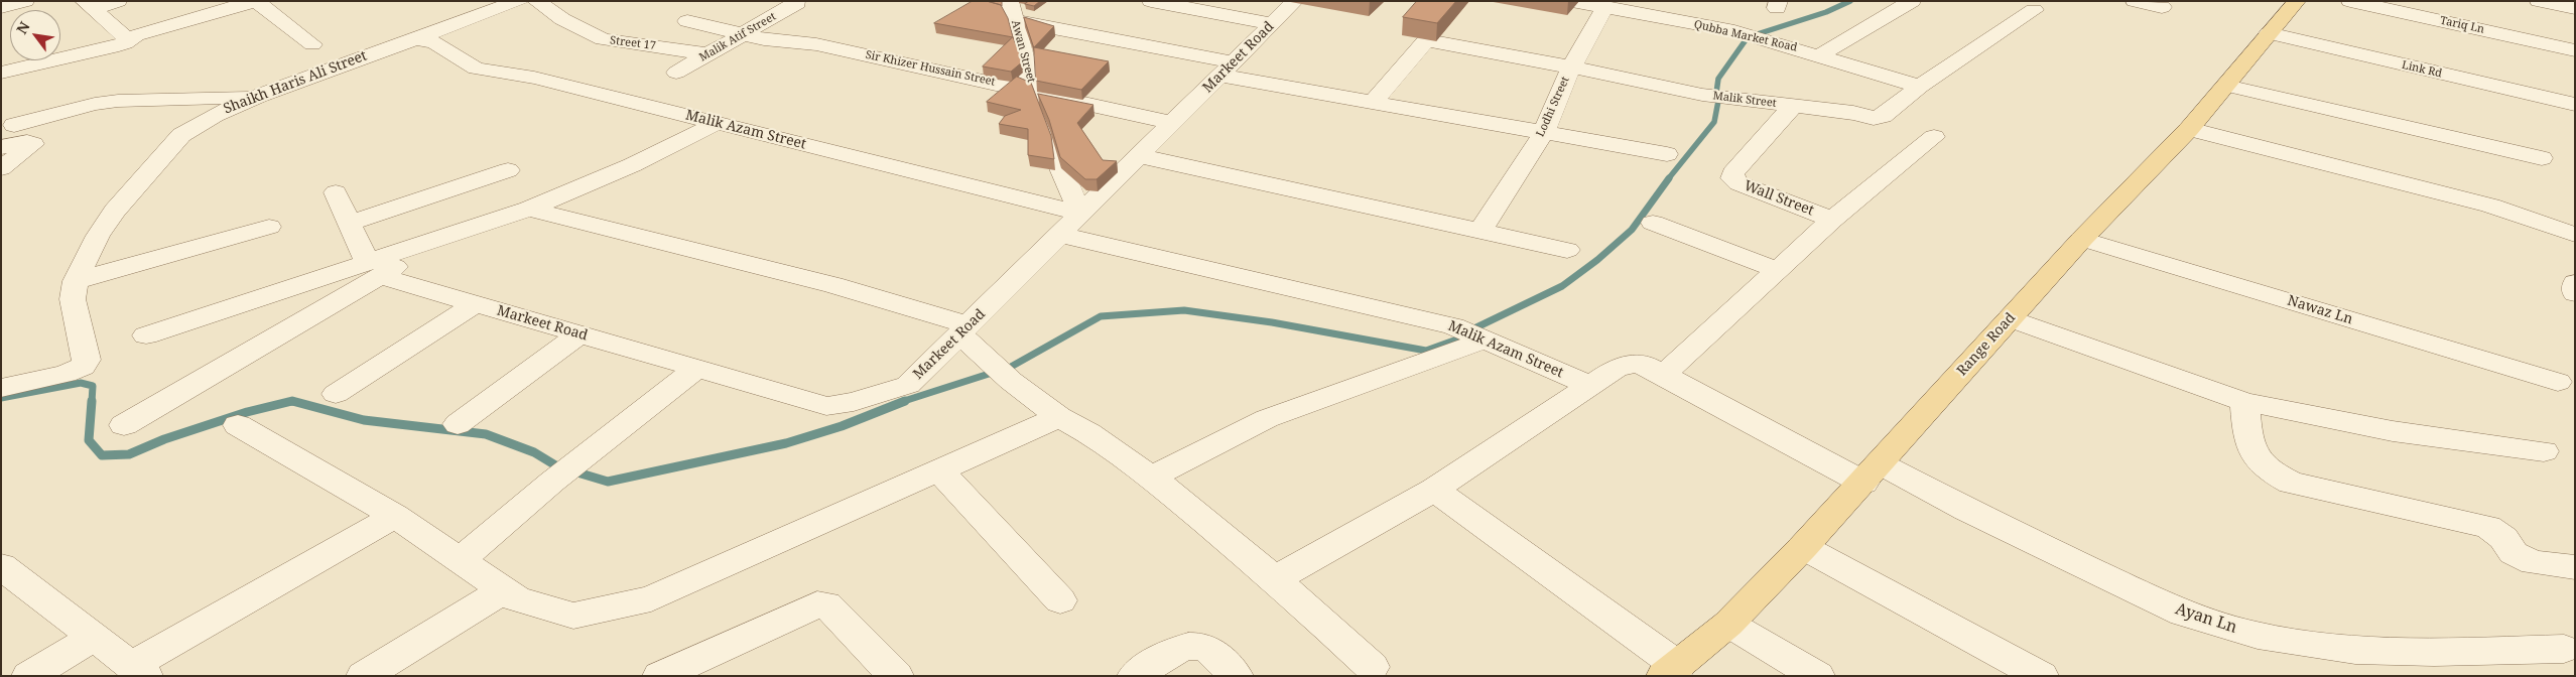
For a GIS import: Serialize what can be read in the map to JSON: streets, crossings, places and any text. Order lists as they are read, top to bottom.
{
  "streets": {
    "main road": ["Range Road"],
    "street": [
      "Tariq Ln",
      "Qubba Market Road",
      "Malik Atif Street",
      "Street 17",
      "Awan Street",
      "Markeet Road",
      "Sir Khizer Hussain Street",
      "Link Rd",
      "Shaikh Haris Ali Street",
      "Malik Street",
      "Lodhi Street",
      "Malik Azam Street",
      "Wall Street",
      "Nawaz Ln",
      "Ayan Ln"
    ]
  },
  "crossings": [
    ["Qubba Market Road", "Malik Street"],
    ["Qubba Market Road", "Lodhi Street"],
    ["Malik Atif Street", "Street 17"],
    ["Malik Atif Street", "Sir Khizer Hussain Street"],
    ["Awan Street", "Markeet Road"],
    ["Awan Street", "Sir Khizer Hussain Street"],
    ["Awan Street", "Malik Azam Street"],
    ["Markeet Road", "Sir Khizer Hussain Street"],
    ["Markeet Road", "Malik Azam Street"],
    ["Link Rd", "Range Road"],
    ["Shaikh Haris Ali Street", "Malik Azam Street"],
    ["Malik Street", "Lodhi Street"],
    ["Malik Street", "Wall Street"],
    ["Nawaz Ln", "Range Road"],
    ["Range Road", "Ayan Ln"]
  ],
  "north": "top left"
}
